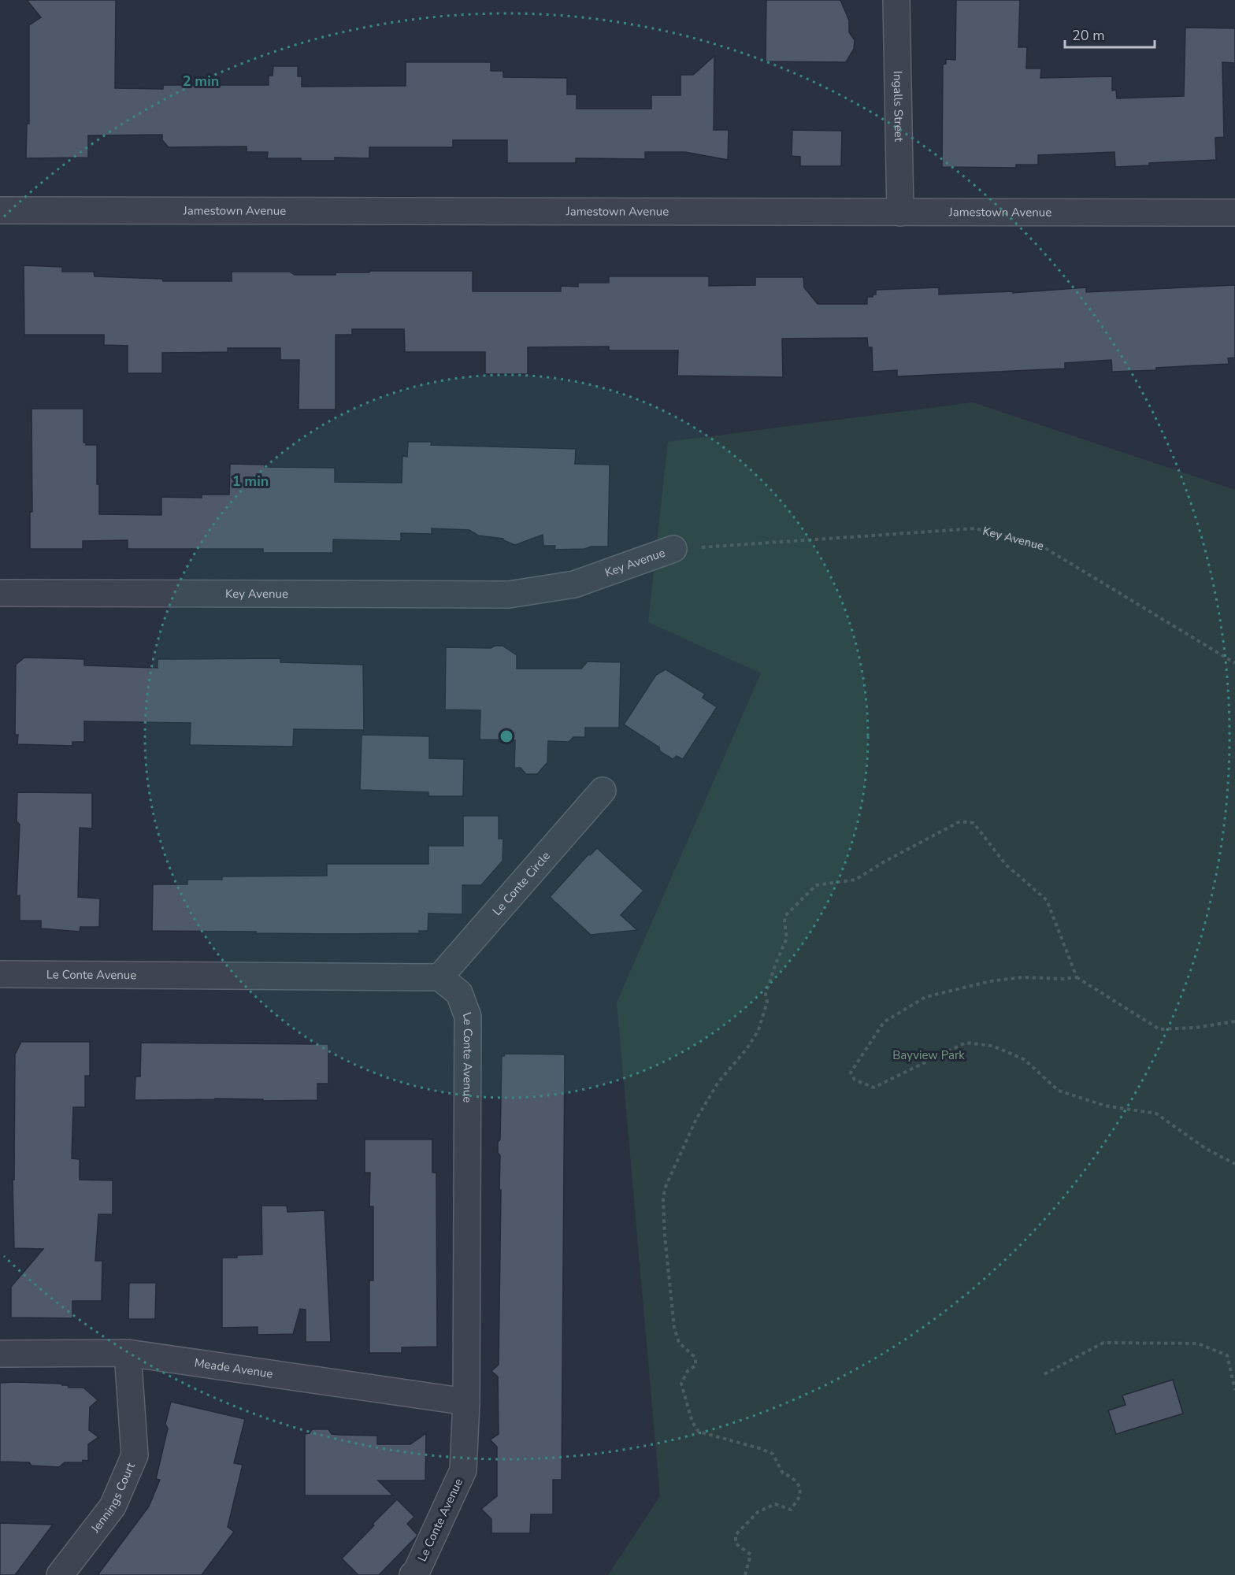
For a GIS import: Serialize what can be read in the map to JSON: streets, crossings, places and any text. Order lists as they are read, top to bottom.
{
  "streets": {
    "street": [
      "Ingalls Street",
      "Jamestown Avenue",
      "Key Avenue",
      "Le Conte Circle",
      "Le Conte Avenue",
      "Meade Avenue",
      "Jennings Court"
    ]
  },
  "crossings": [
    ["Ingalls Street", "Jamestown Avenue"],
    ["Le Conte Circle", "Le Conte Avenue"],
    ["Le Conte Avenue", "Meade Avenue"],
    ["Meade Avenue", "Jennings Court"]
  ],
  "parks": ["Bayview Park"],
  "scale_bar": "20 m",
  "rings": ["2 min", "1 min"]
}
